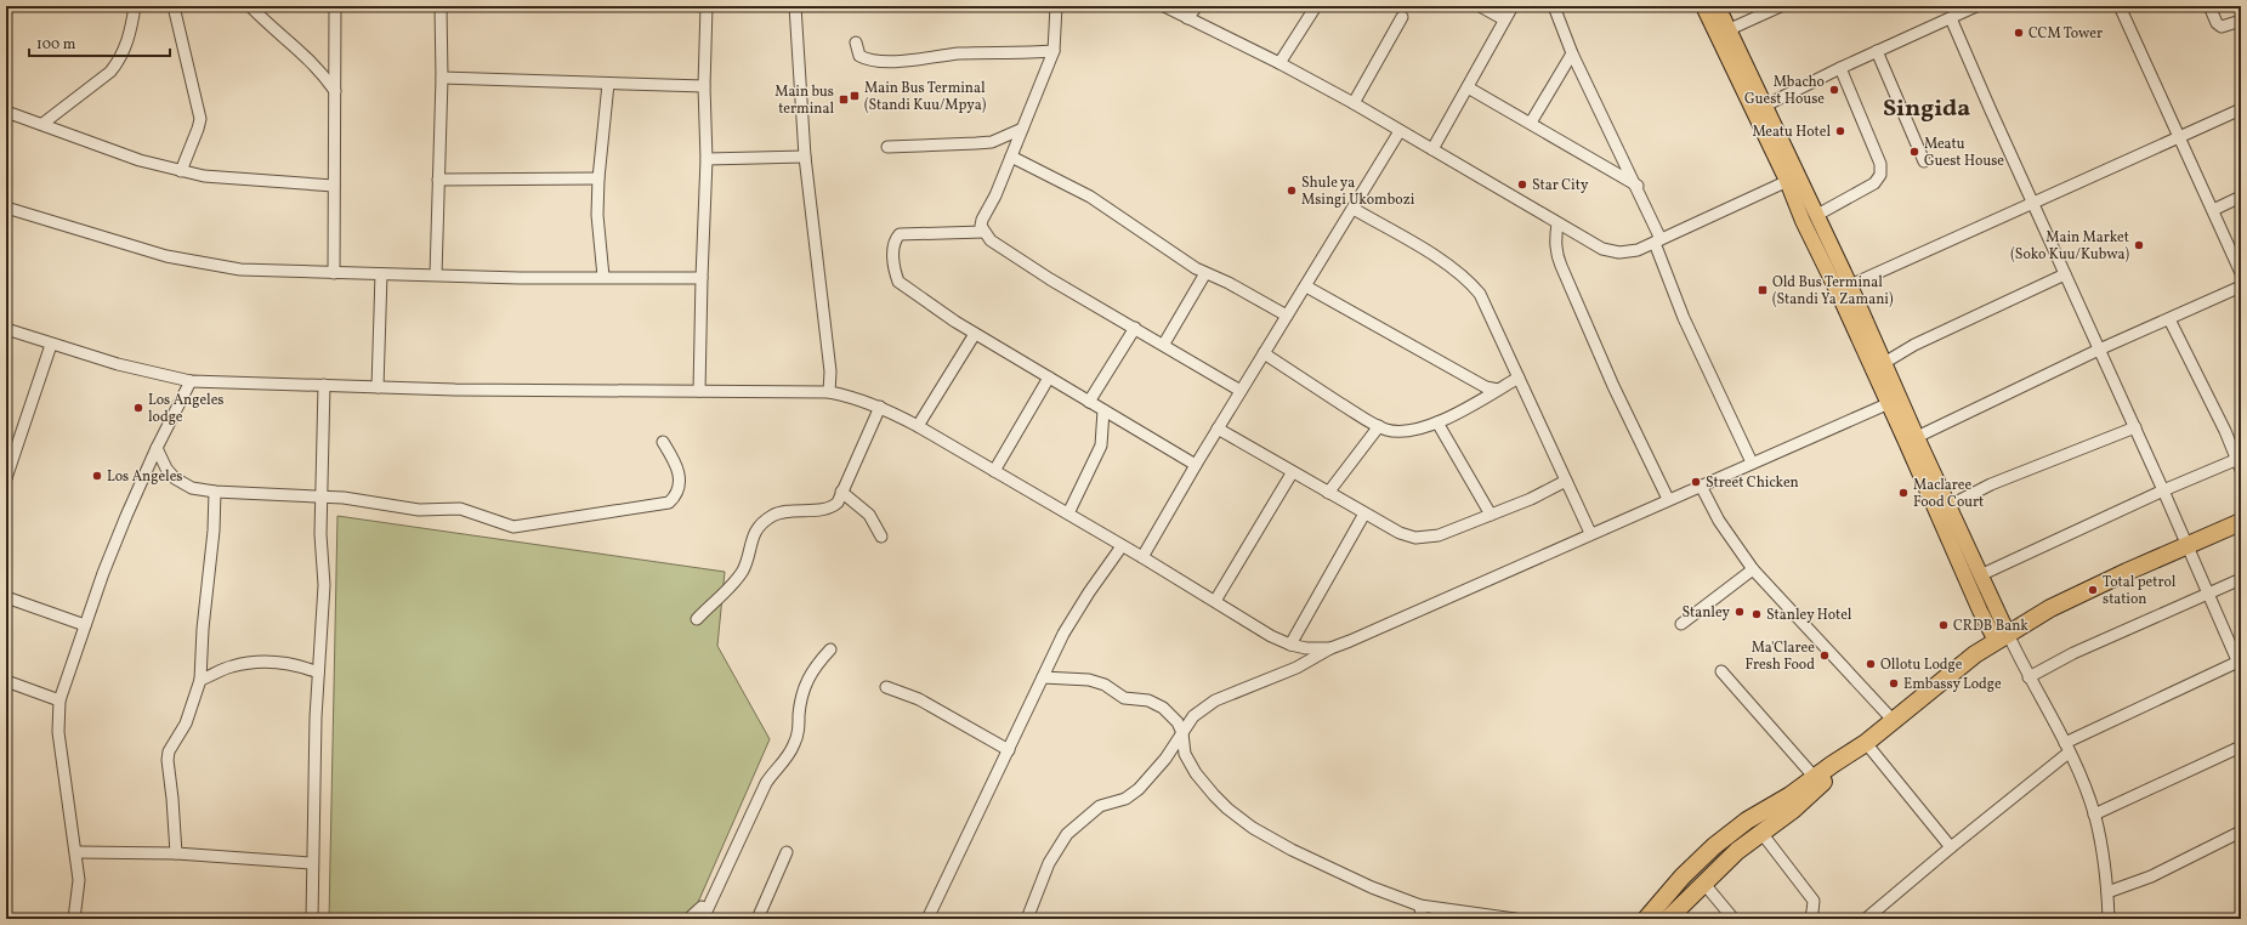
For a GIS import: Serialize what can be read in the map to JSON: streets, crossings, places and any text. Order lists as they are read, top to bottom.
{
  "districts": ["Singida"],
  "places": {
    "other": [
      "CCM Tower",
      "Mbacho Guest House",
      "Meatu Hotel",
      "Meatu Guest House",
      "Star City",
      "Shule ya Msingi Ukombozi",
      "Main Market (Soko Kuu/Kubwa)",
      "Los Angeles lodge",
      "Los Angeles",
      "Street Chicken",
      "Maclaree Food Court",
      "Total petrol station",
      "Stanley",
      "Stanley Hotel",
      "CRDB Bank",
      "Ma'Claree Fresh Food",
      "Ollotu Lodge",
      "Embassy Lodge"
    ],
    "transit": ["Main Bus Terminal (Standi Kuu/Mpya)", "Main bus terminal", "Old Bus Terminal (Standi Ya Zamani)"]
  },
  "scale_bar": "100 m"
}
